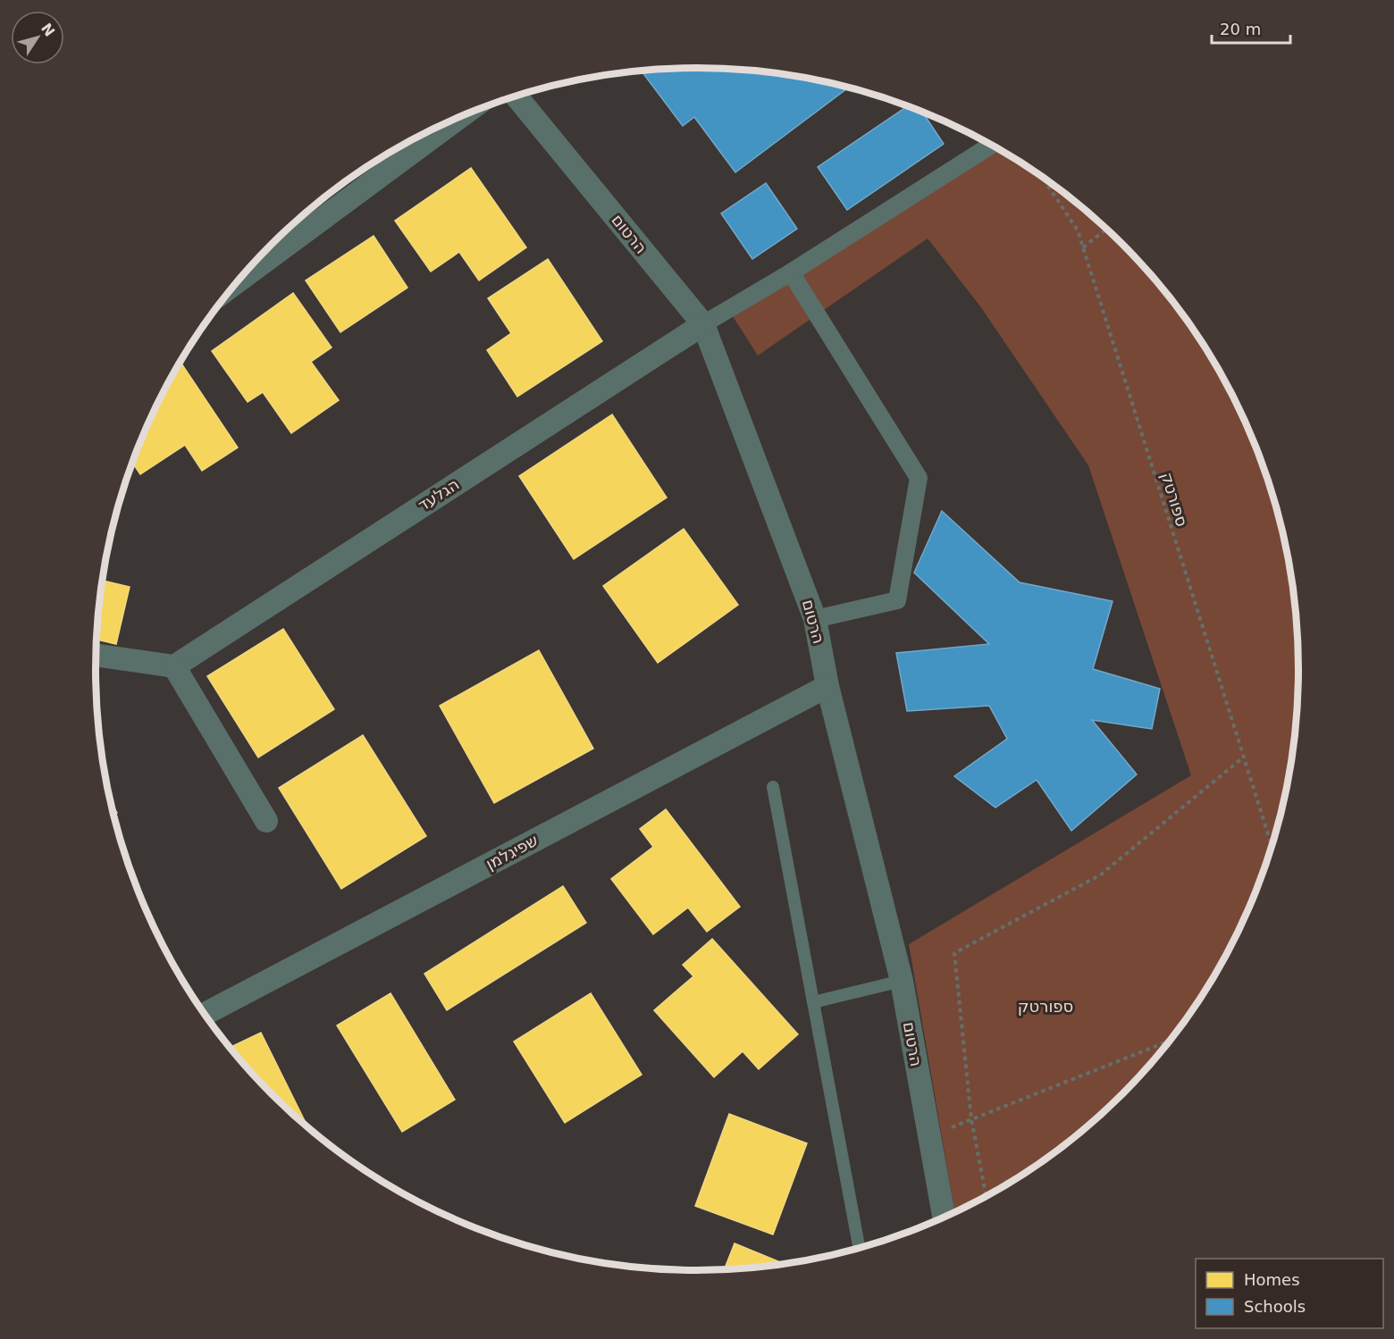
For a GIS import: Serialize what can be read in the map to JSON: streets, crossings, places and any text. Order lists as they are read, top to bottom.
{
  "streets": {
    "street": ["הרטום", "הגלעד", "שפיגלמן"],
    "path": ["ספורטק"]
  },
  "crossings": [
    ["הרטום", "הגלעד"],
    ["הרטום", "שפיגלמן"]
  ],
  "parks": ["ספורטק"],
  "legend": ["Homes", "Schools"],
  "scale_bar": "20 m",
  "north": "top right"
}
